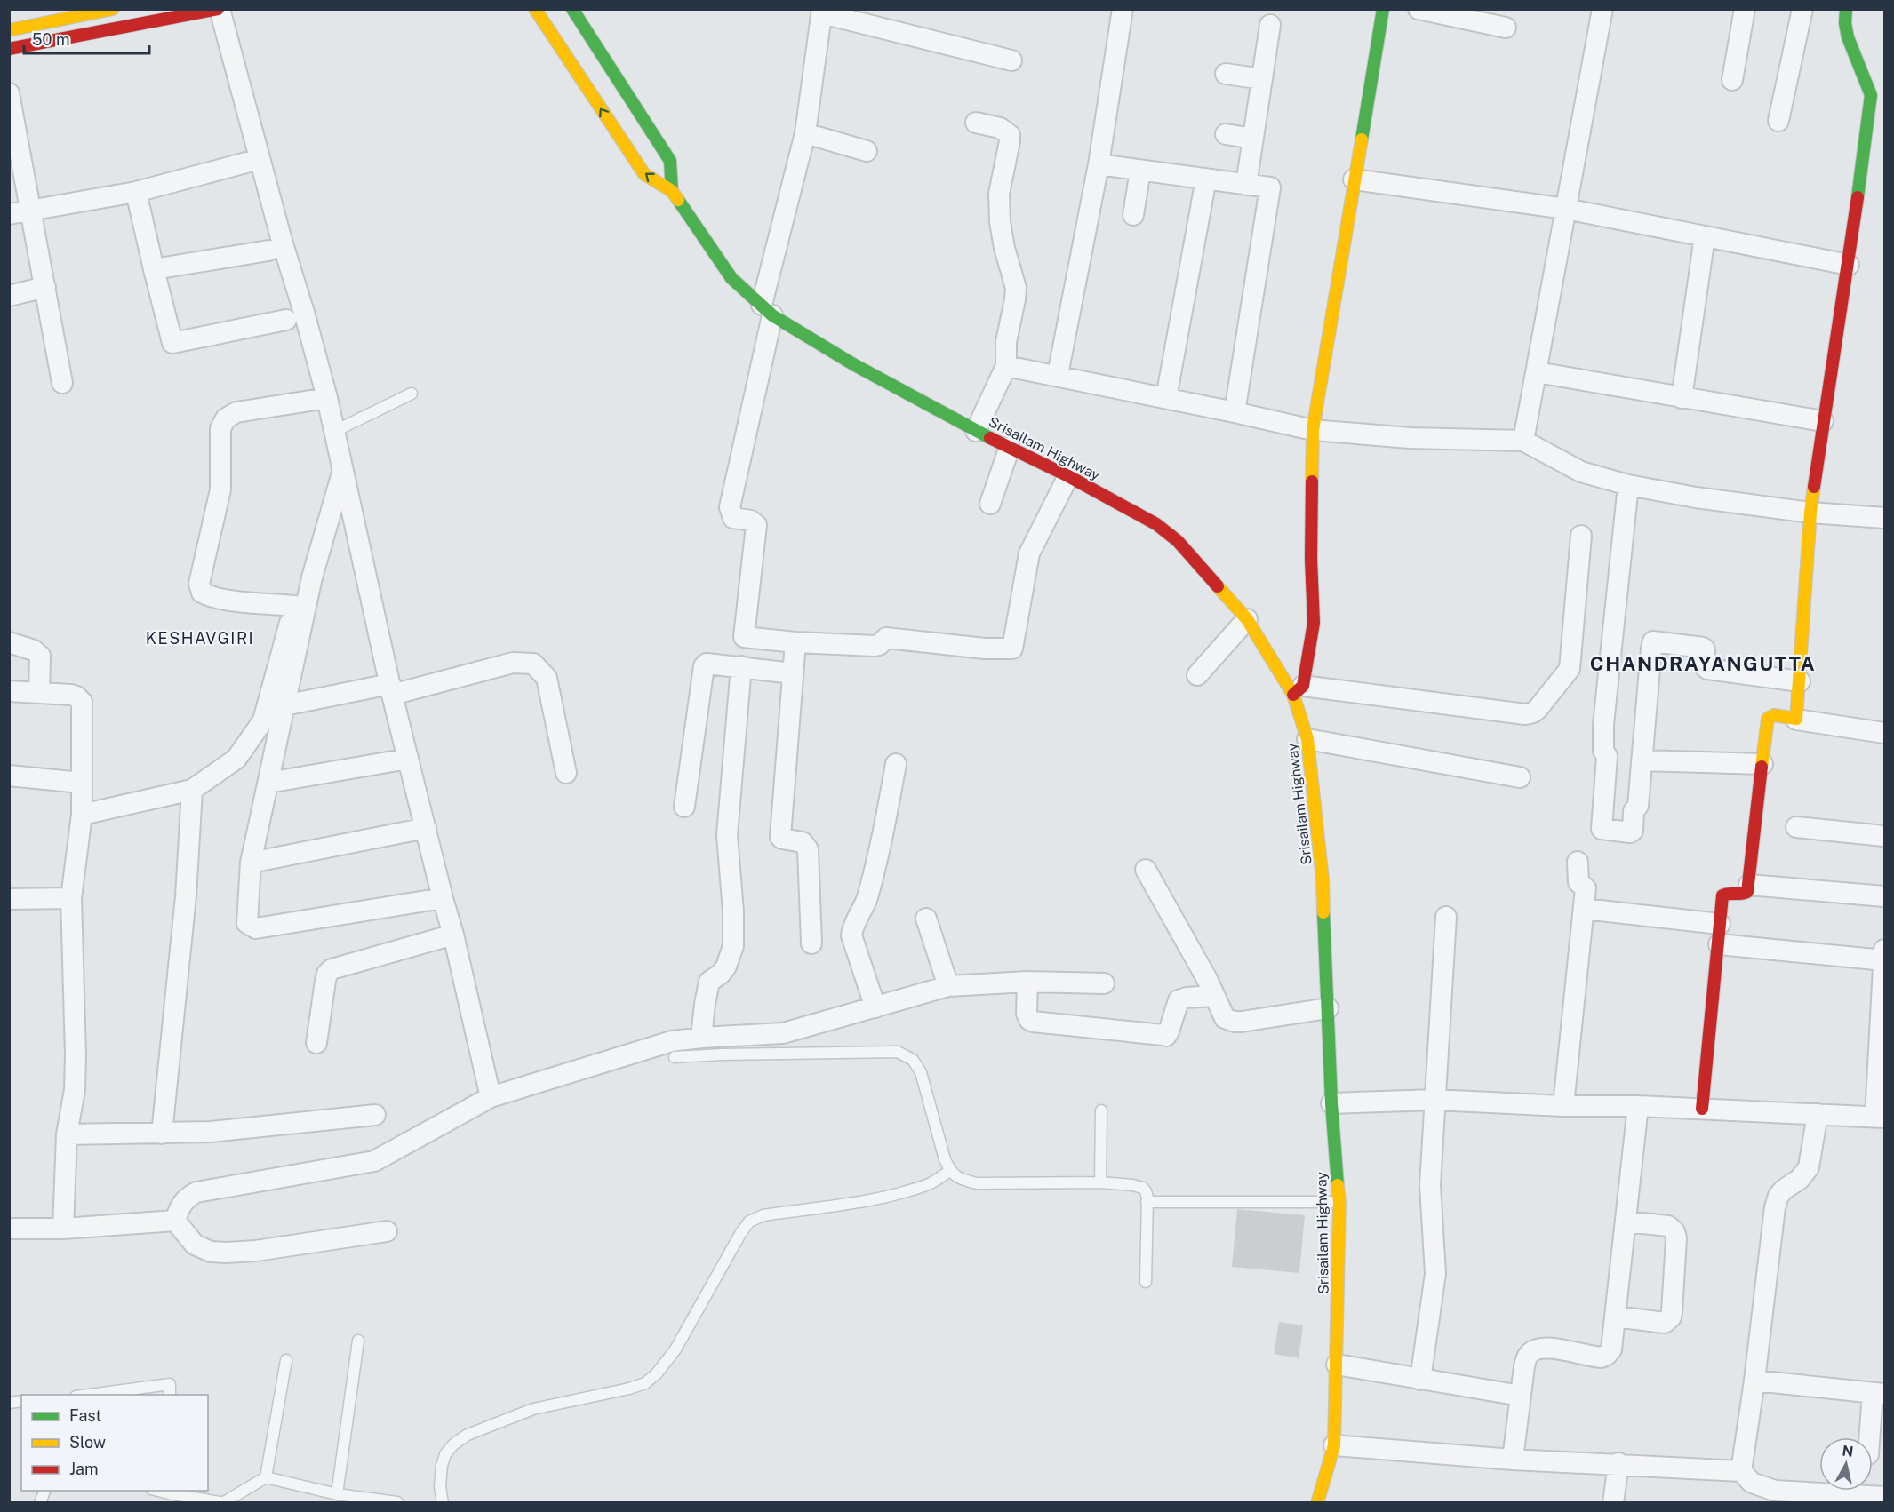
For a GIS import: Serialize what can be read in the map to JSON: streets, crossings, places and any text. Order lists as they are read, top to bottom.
{
  "streets": {
    "main road": ["Srisailam Highway"]
  },
  "districts": ["KESHAVGIRI", "CHANDRAYANGUTTA"],
  "legend": ["Fast", "Slow", "Jam"],
  "scale_bar": "50 m",
  "north": "top"
}
